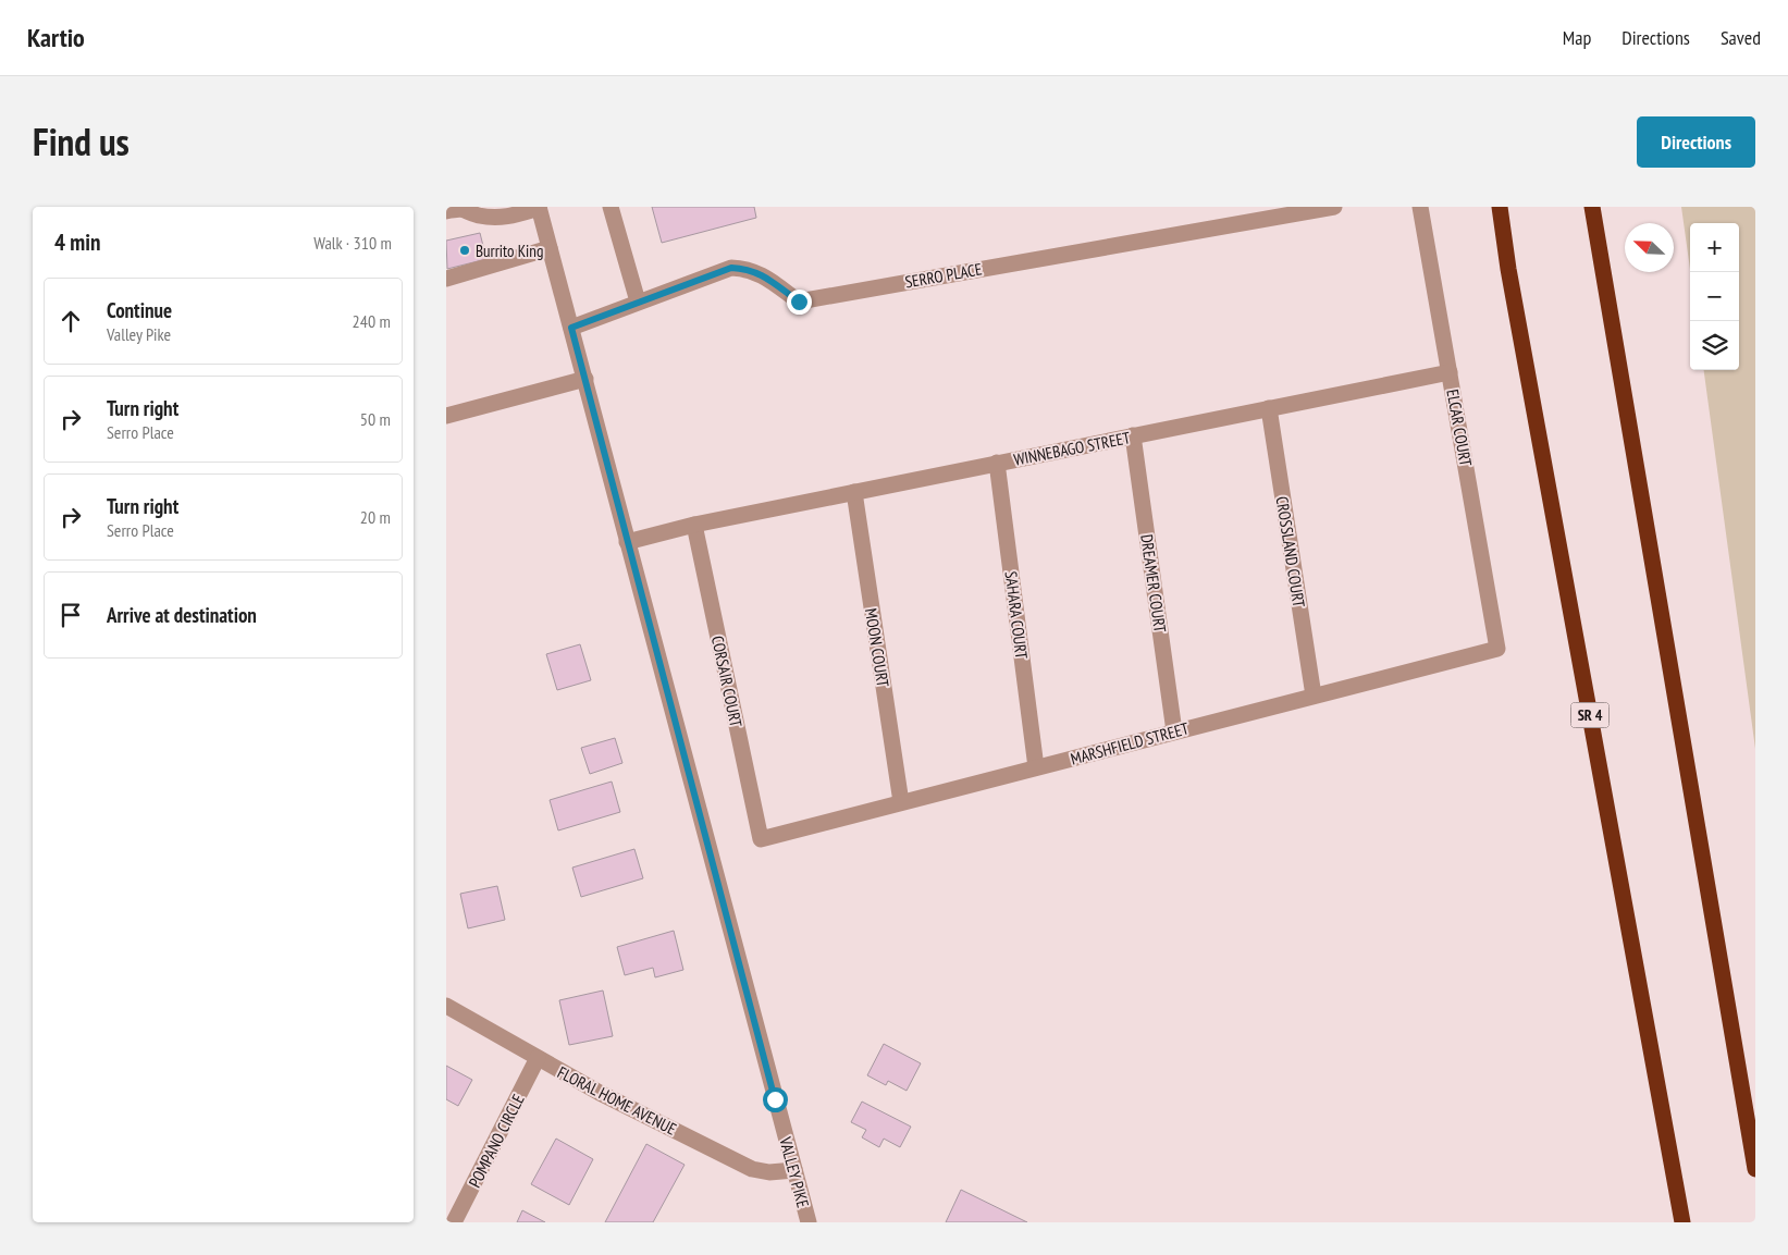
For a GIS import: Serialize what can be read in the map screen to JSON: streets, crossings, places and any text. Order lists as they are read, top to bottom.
{
  "streets": {
    "highway": ["SR 4"],
    "street": [
      "SERRO PLACE",
      "ELCAR COURT",
      "WINNEBAGO STREET",
      "CROSSLAND COURT",
      "DREAMER COURT",
      "SAHARA COURT",
      "MOON COURT",
      "CORSAIR COURT",
      "MARSHFIELD STREET",
      "FLORAL HOME AVENUE",
      "POMPANO CIRCLE",
      "VALLEY PIKE"
    ]
  },
  "crossings": [
    ["SERRO PLACE", "VALLEY PIKE"],
    ["ELCAR COURT", "WINNEBAGO STREET"],
    ["ELCAR COURT", "MARSHFIELD STREET"],
    ["WINNEBAGO STREET", "CROSSLAND COURT"],
    ["WINNEBAGO STREET", "DREAMER COURT"],
    ["WINNEBAGO STREET", "SAHARA COURT"],
    ["WINNEBAGO STREET", "MOON COURT"],
    ["WINNEBAGO STREET", "CORSAIR COURT"],
    ["WINNEBAGO STREET", "VALLEY PIKE"],
    ["CROSSLAND COURT", "MARSHFIELD STREET"],
    ["DREAMER COURT", "MARSHFIELD STREET"],
    ["SAHARA COURT", "MARSHFIELD STREET"],
    ["MOON COURT", "MARSHFIELD STREET"],
    ["CORSAIR COURT", "MARSHFIELD STREET"],
    ["FLORAL HOME AVENUE", "POMPANO CIRCLE"],
    ["FLORAL HOME AVENUE", "VALLEY PIKE"]
  ],
  "places": ["Burrito King"],
  "north": "top left",
  "page": {
    "header": "Kartio",
    "nav": ["Map", "Directions", "Saved"],
    "title": "Find us",
    "buttons": "Directions",
    "heading": ["4 min", "Walk · 310 m"],
    "map_buttons": ["+", "−"],
    "list": [
      ["Continue", "Valley Pike", "240 m"],
      ["Turn right", "Serro Place", "50 m"],
      ["Turn right", "Serro Place", "20 m"],
      "Arrive at destination"
    ]
  }
}
